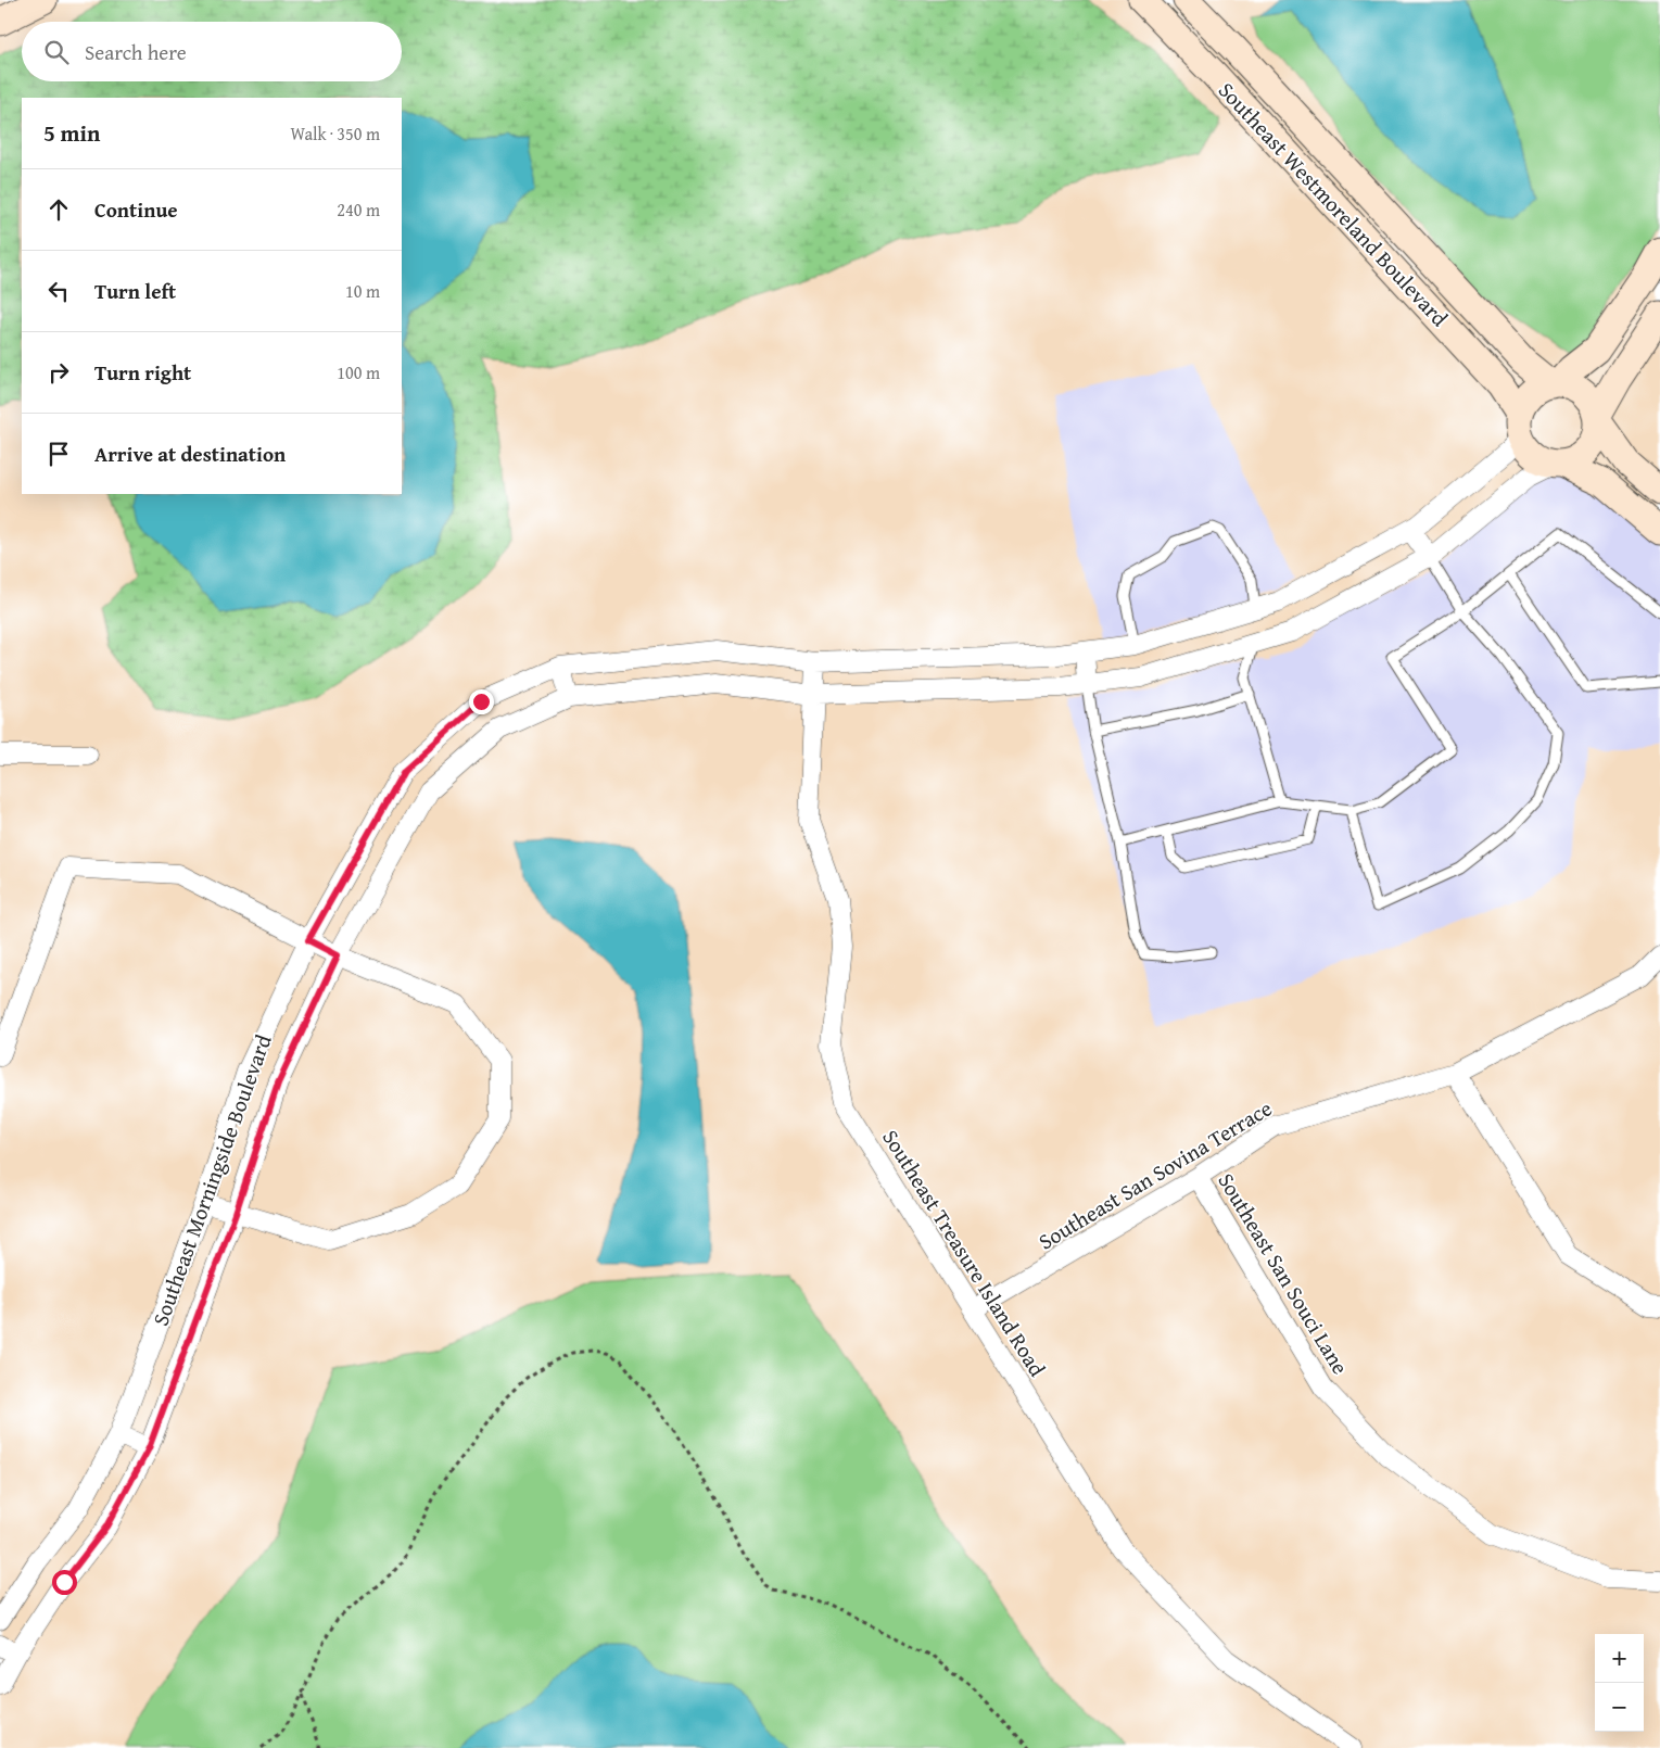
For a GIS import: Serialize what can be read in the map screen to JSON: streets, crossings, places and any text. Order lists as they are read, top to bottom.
{
  "streets": {
    "street": [
      "Southeast Westmoreland Boulevard",
      "Southeast San Sovina Terrace",
      "Southeast Morningside Boulevard",
      "Southeast Treasure Island Road",
      "Southeast San Souci Lane"
    ]
  },
  "crossings": [
    ["Southeast Westmoreland Boulevard", "Southeast Morningside Boulevard"],
    ["Southeast San Sovina Terrace", "Southeast Treasure Island Road"],
    ["Southeast San Sovina Terrace", "Southeast San Souci Lane"],
    ["Southeast Morningside Boulevard", "Southeast Treasure Island Road"]
  ],
  "page": {
    "search": "Search here",
    "heading": ["5 min", "Walk · 350 m"],
    "list": [
      ["Continue", "240 m"],
      ["Turn left", "10 m"],
      ["Turn right", "100 m"],
      "Arrive at destination"
    ],
    "map_buttons": ["+", "−"]
  }
}
